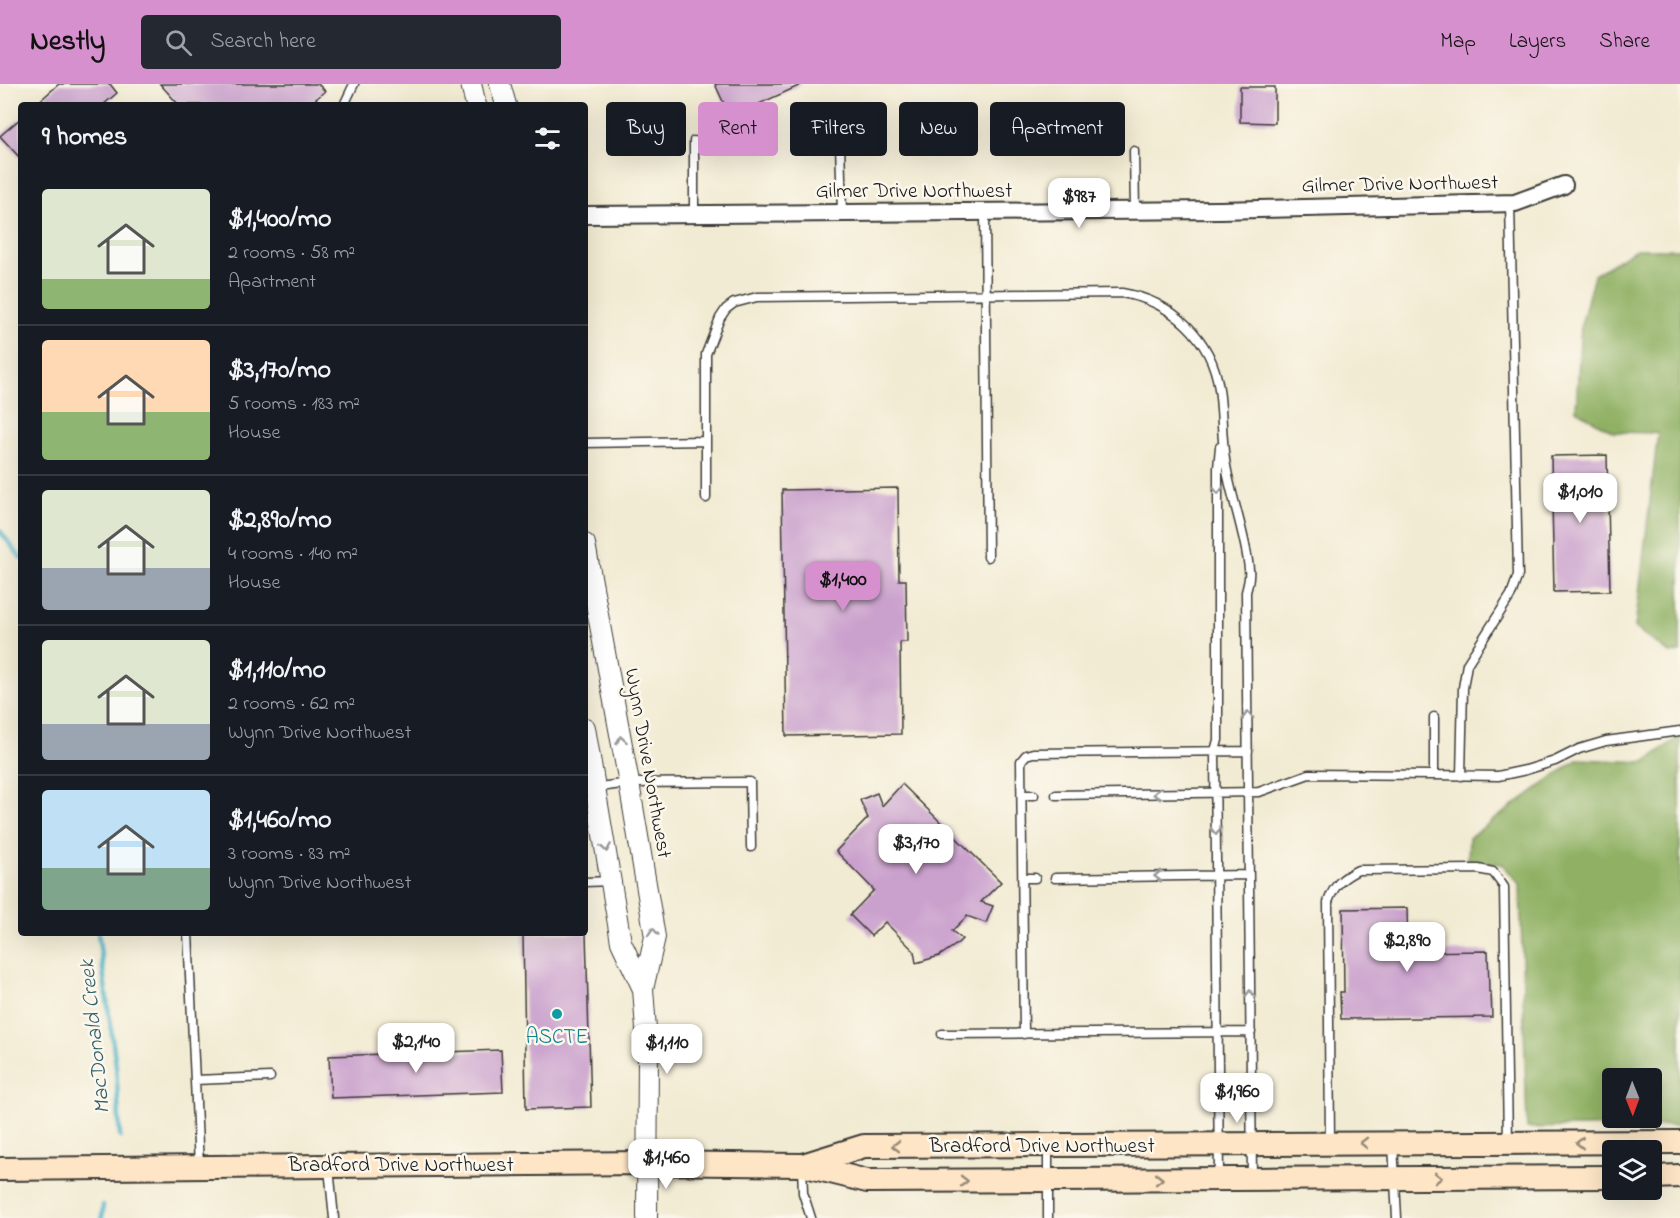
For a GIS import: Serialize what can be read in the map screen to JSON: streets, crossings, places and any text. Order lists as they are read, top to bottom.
{
  "streets": {
    "main road": ["Bradford Drive Northwest"],
    "street": ["Gilmer Drive Northwest", "Wynn Drive Northwest"]
  },
  "crossings": [
    ["Wynn Drive Northwest", "Bradford Drive Northwest"]
  ],
  "water": ["MacDonald Creek"],
  "places": ["ASCTE"],
  "north": "bottom",
  "page": {
    "header": "Nestly",
    "search": "Search here",
    "nav": ["Map", "Layers", "Share"],
    "chip": [
      "Buy",
      "Rent",
      "Filters",
      "New",
      "Apartment"
    ],
    "heading": "9 homes",
    "list": [
      {
        "name": "$1,400/mo",
        "note": "2 rooms · 58 m² · Apartment"
      },
      {
        "name": "$3,170/mo",
        "note": "5 rooms · 183 m² · House"
      },
      {
        "name": "$2,890/mo",
        "note": "4 rooms · 140 m² · House"
      },
      {
        "name": "$1,110/mo",
        "note": "2 rooms · 62 m² · Wynn Drive Northwest"
      },
      {
        "name": "$1,460/mo",
        "note": "3 rooms · 83 m² · Wynn Drive Northwest"
      }
    ],
    "price": [
      "$987",
      "$1,010",
      "$1,400",
      "$3,170",
      "$2,890",
      "$2,140",
      "$1,110",
      "$1,960",
      "$1,460"
    ]
  }
}
